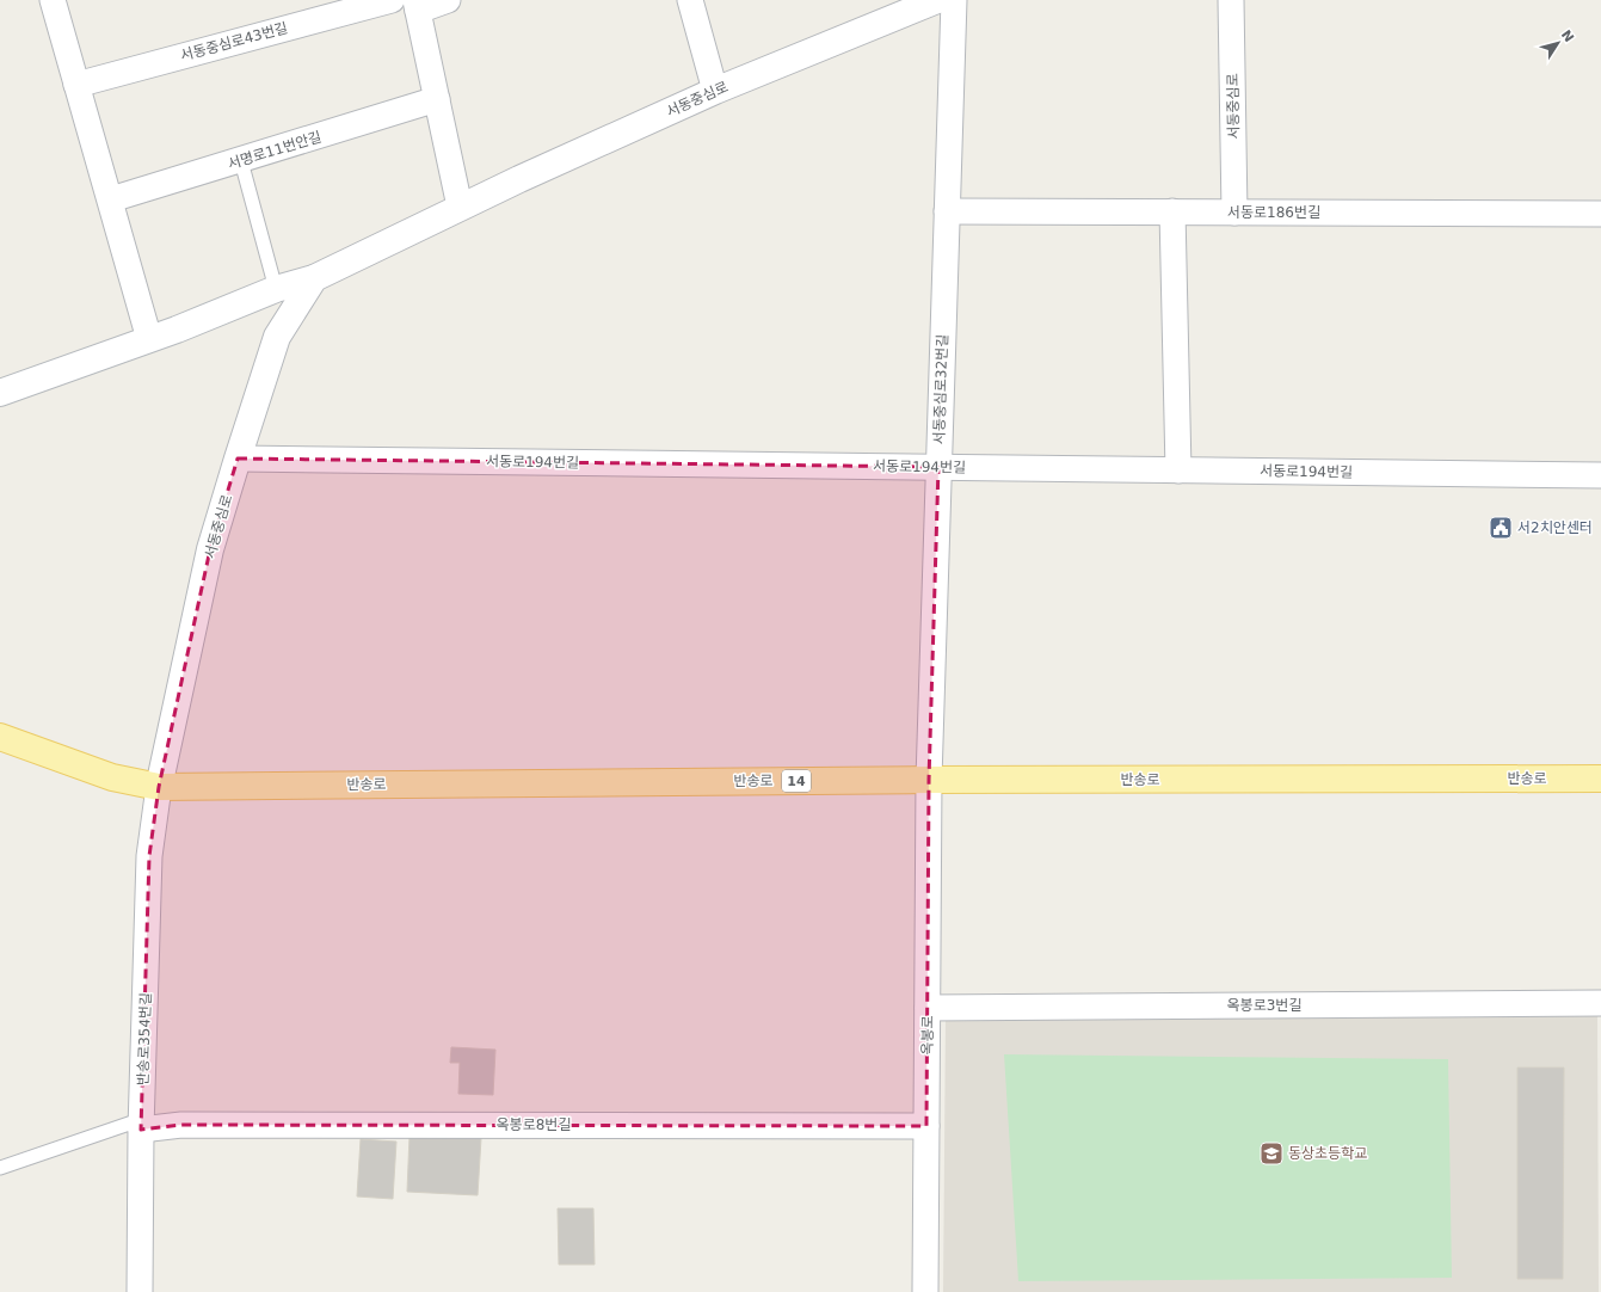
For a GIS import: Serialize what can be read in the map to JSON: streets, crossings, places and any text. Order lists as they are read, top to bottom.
{
  "streets": {
    "main road": ["반송로", "14"],
    "street": [
      "서동중심로43번길",
      "서동중심로",
      "서명로11번안길",
      "서동로186번길",
      "서동중심로32번길",
      "서동로194번길",
      "옥봉로3번길",
      "옥봉로",
      "반송로354번길",
      "옥봉로8번길"
    ]
  },
  "crossings": [
    ["서동중심로", "서동로186번길"],
    ["서동중심로", "서동로194번길"],
    ["서동중심로", "반송로"],
    ["서동중심로", "반송로354번길"],
    ["서동로186번길", "서동중심로32번길"],
    ["서동중심로32번길", "서동로194번길"],
    ["서동중심로32번길", "반송로"],
    ["서동중심로32번길", "옥봉로"],
    ["반송로", "옥봉로"],
    ["반송로", "반송로354번길"],
    ["옥봉로3번길", "옥봉로"],
    ["옥봉로", "옥봉로8번길"],
    ["반송로354번길", "옥봉로8번길"]
  ],
  "places": {
    "public building": ["서2치안센터"],
    "school or university": ["동상초등학교"]
  },
  "north": "top right"
}
